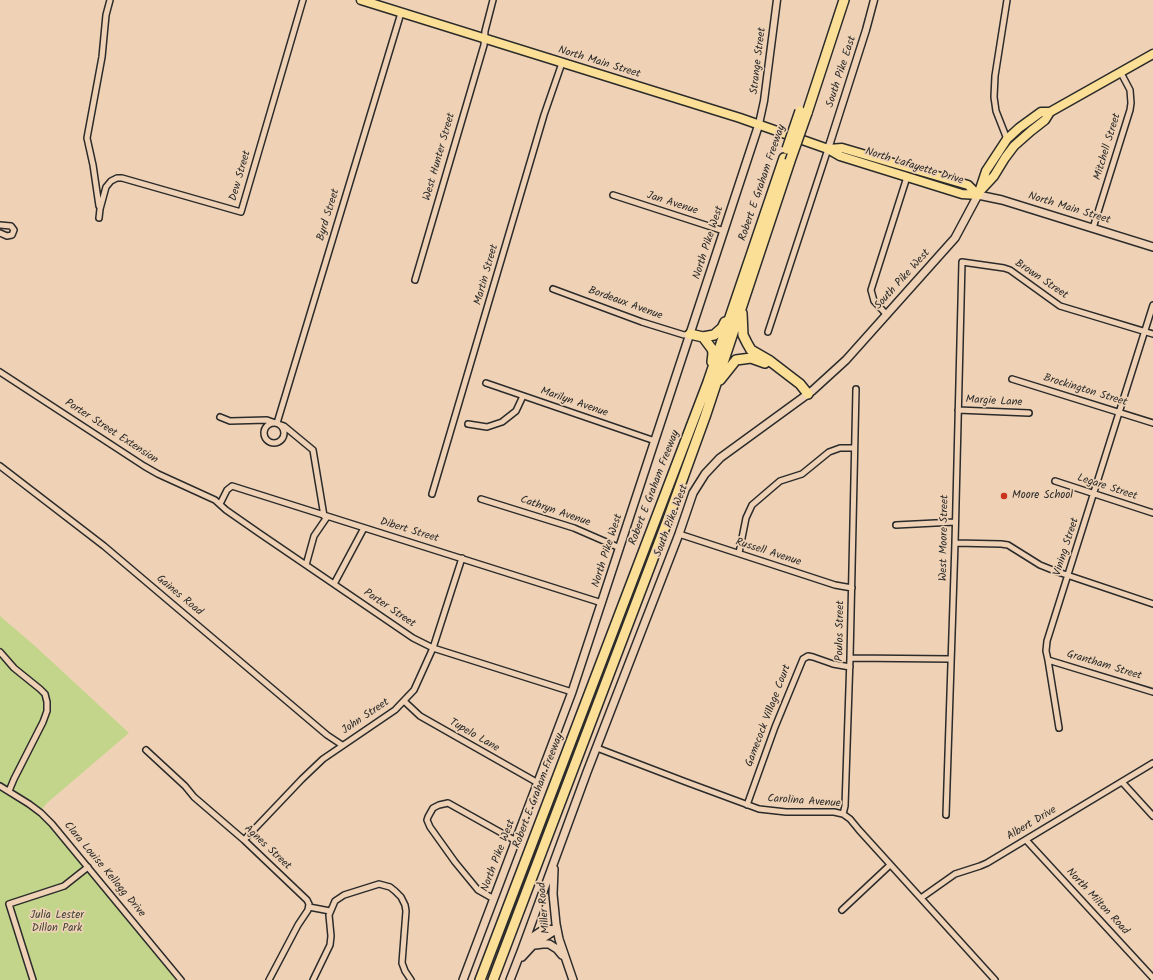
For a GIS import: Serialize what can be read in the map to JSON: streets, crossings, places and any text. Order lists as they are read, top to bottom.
{
  "streets": {
    "highway": ["Robert E Graham Freeway"],
    "main road": [
      "North Main Street",
      "North Lafayette Drive",
      "North Pike West",
      "South Pike West",
      "Miller Road"
    ],
    "street": [
      "Strange Street",
      "South Pike East",
      "Mitchell Street",
      "West Hunter Street",
      "Dew Street",
      "Jan Avenue",
      "Byrd Street",
      "Martin Street",
      "Brown Street",
      "Bordeaux Avenue",
      "Brockington Street",
      "Margie Lane",
      "Marilyn Avenue",
      "Porter Street Extension",
      "Legare Street",
      "Cathryn Avenue",
      "Dibert Street",
      "West Moore Street",
      "Vining Street",
      "Russell Avenue",
      "Gaines Road",
      "Porter Street",
      "Poulos Street",
      "Grantham Street",
      "Gamecock Village Court",
      "John Street",
      "Tupelo Lane",
      "Carolina Avenue",
      "Albert Drive",
      "Agnes Street",
      "Clara Louise Kellogg Drive",
      "North Milton Road"
    ]
  },
  "crossings": [
    ["Strange Street", "North Main Street"],
    ["Strange Street", "North Pike West"],
    ["North Main Street", "South Pike East"],
    ["North Main Street", "Mitchell Street"],
    ["North Main Street", "West Hunter Street"],
    ["North Main Street", "North Lafayette Drive"],
    ["North Main Street", "Byrd Street"],
    ["North Main Street", "North Pike West"],
    ["North Main Street", "Martin Street"],
    ["North Main Street", "South Pike West"],
    ["South Pike East", "North Lafayette Drive"],
    ["North Lafayette Drive", "South Pike West"],
    ["Jan Avenue", "North Pike West"],
    ["North Pike West", "Bordeaux Avenue"],
    ["North Pike West", "Marilyn Avenue"],
    ["North Pike West", "Cathryn Avenue"],
    ["North Pike West", "Dibert Street"],
    ["North Pike West", "Porter Street"],
    ["North Pike West", "Tupelo Lane"],
    ["South Pike West", "Russell Avenue"],
    ["South Pike West", "Carolina Avenue"],
    ["South Pike West", "Miller Road"],
    ["Brown Street", "West Moore Street"],
    ["Brown Street", "Vining Street"],
    ["Brockington Street", "Vining Street"],
    ["Margie Lane", "West Moore Street"],
    ["Porter Street Extension", "Porter Street"],
    ["Legare Street", "Vining Street"],
    ["Dibert Street", "Porter Street"],
    ["Dibert Street", "John Street"],
    ["Vining Street", "Grantham Street"],
    ["Russell Avenue", "Poulos Street"],
    ["Gaines Road", "John Street"],
    ["Porter Street", "John Street"],
    ["Poulos Street", "Gamecock Village Court"],
    ["Poulos Street", "Carolina Avenue"],
    ["Gamecock Village Court", "Carolina Avenue"],
    ["John Street", "Tupelo Lane"],
    ["John Street", "Agnes Street"],
    ["Carolina Avenue", "Albert Drive"],
    ["Albert Drive", "North Milton Road"]
  ],
  "parks": ["Julia Lester Dillon Park"],
  "places": ["Moore School"]
}
